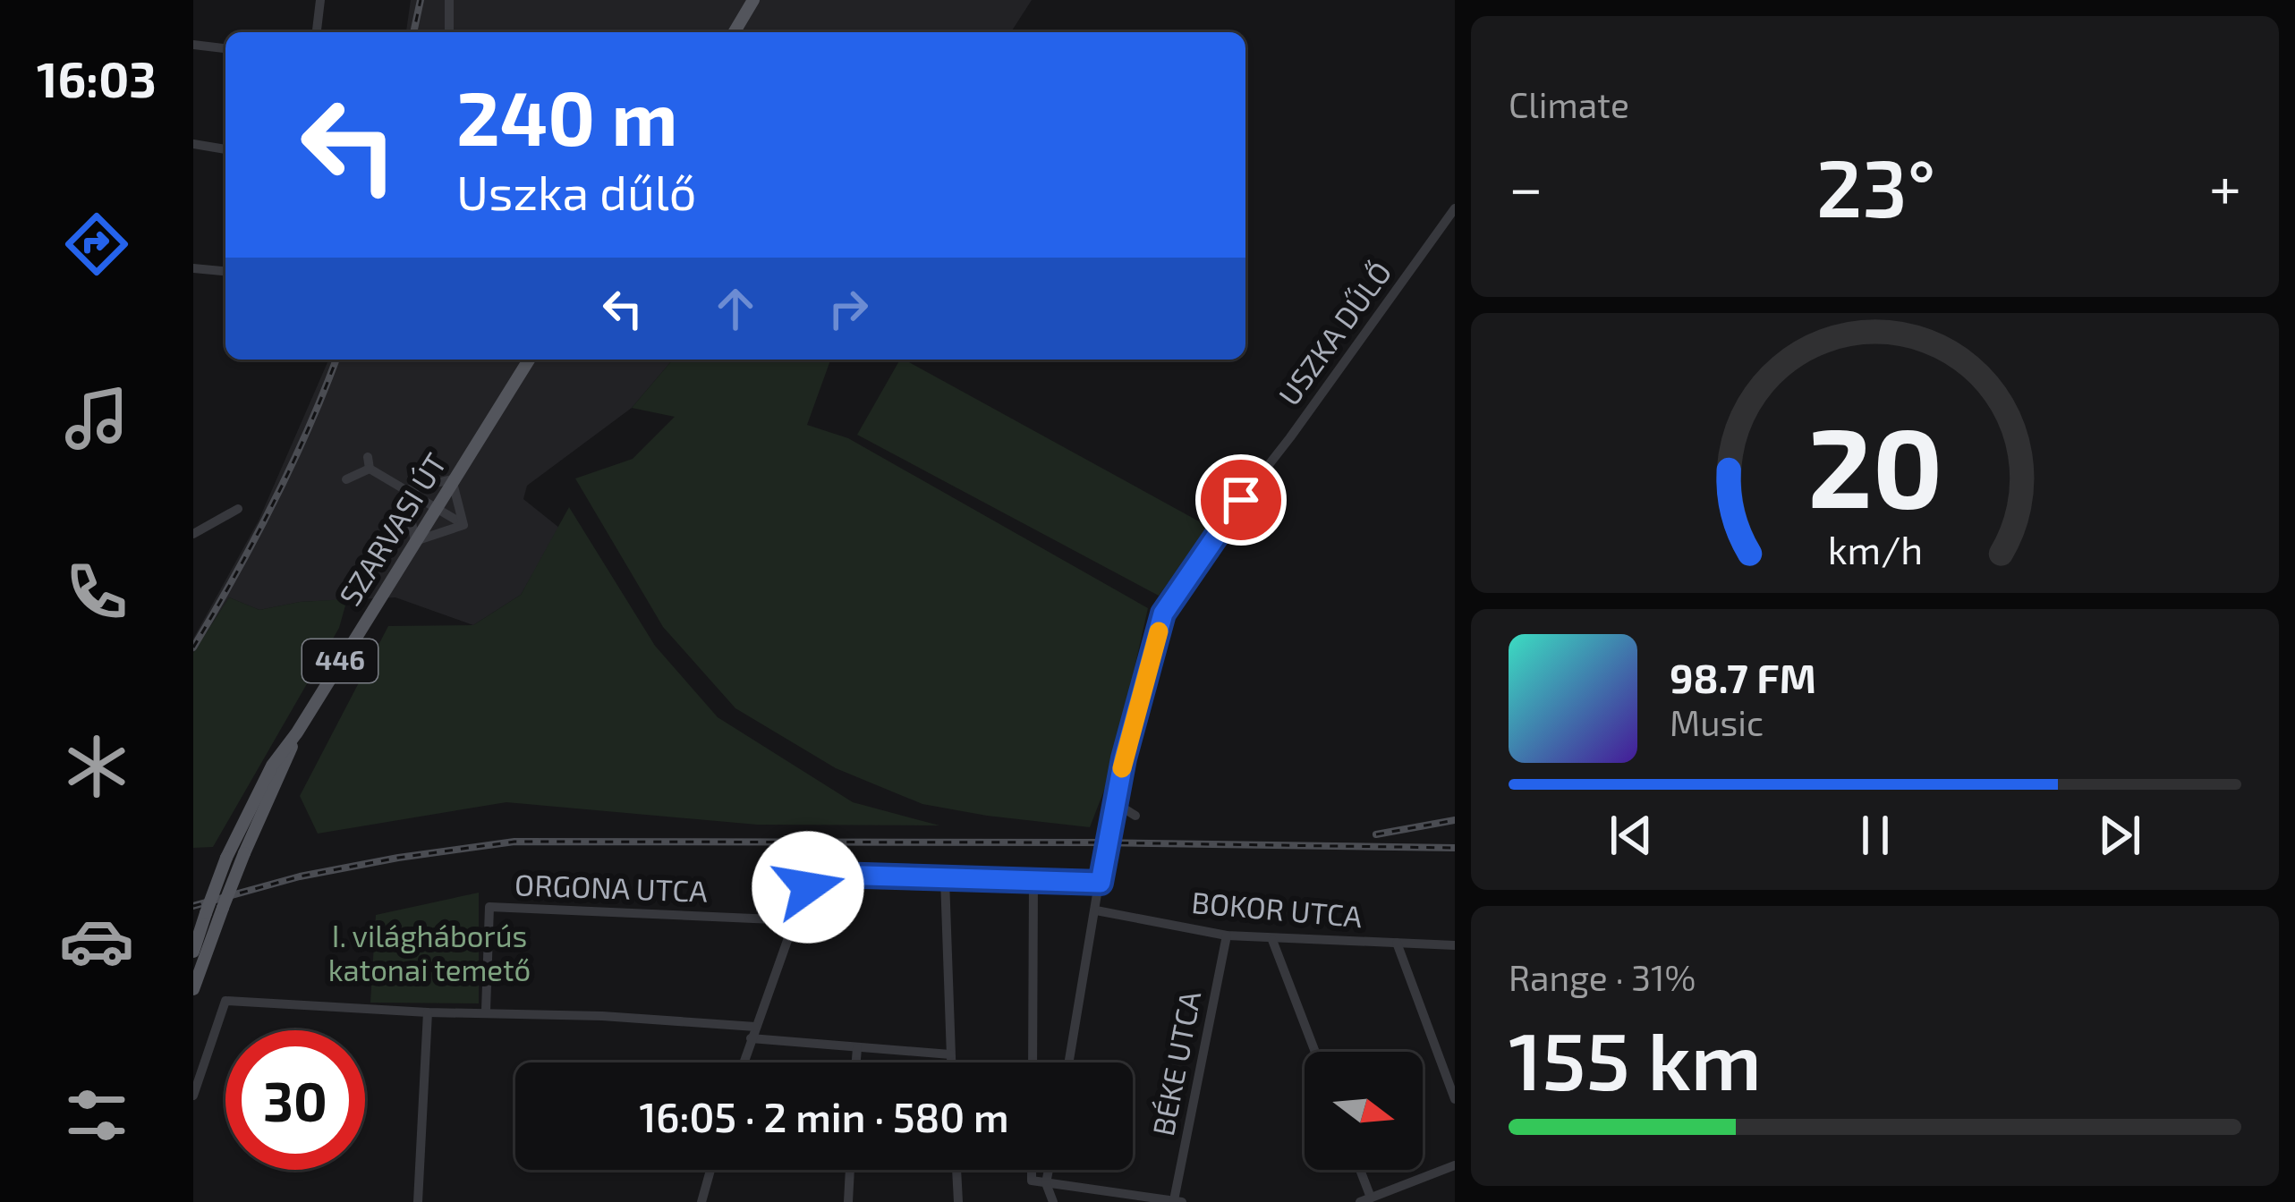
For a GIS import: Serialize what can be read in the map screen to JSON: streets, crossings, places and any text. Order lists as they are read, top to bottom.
{
  "streets": {
    "main road": ["SZARVASI ÚT", "446"],
    "street": [
      "USZKA DŰLŐ",
      "ORGONA UTCA",
      "BOKOR UTCA",
      "BÉKE UTCA"
    ]
  },
  "crossings": [
    ["USZKA DŰLŐ", "BOKOR UTCA"],
    ["BOKOR UTCA", "BÉKE UTCA"]
  ],
  "parks": ["I. világháborús katonai temető"],
  "north": "right",
  "page": {
    "tabs": "16:03",
    "tile": [
      "Climate",
      ["Range · 31%", "155 km"]
    ],
    "turn": ["240 m", "Uszka dűlő"],
    "heat": ["−", "23°", "+"],
    "song": ["98.7 FM", "Music"],
    "limit": "30",
    "trip": "16:05 · 2 min · 580 m",
    "gauge": ["20", "km/h"]
  }
}
